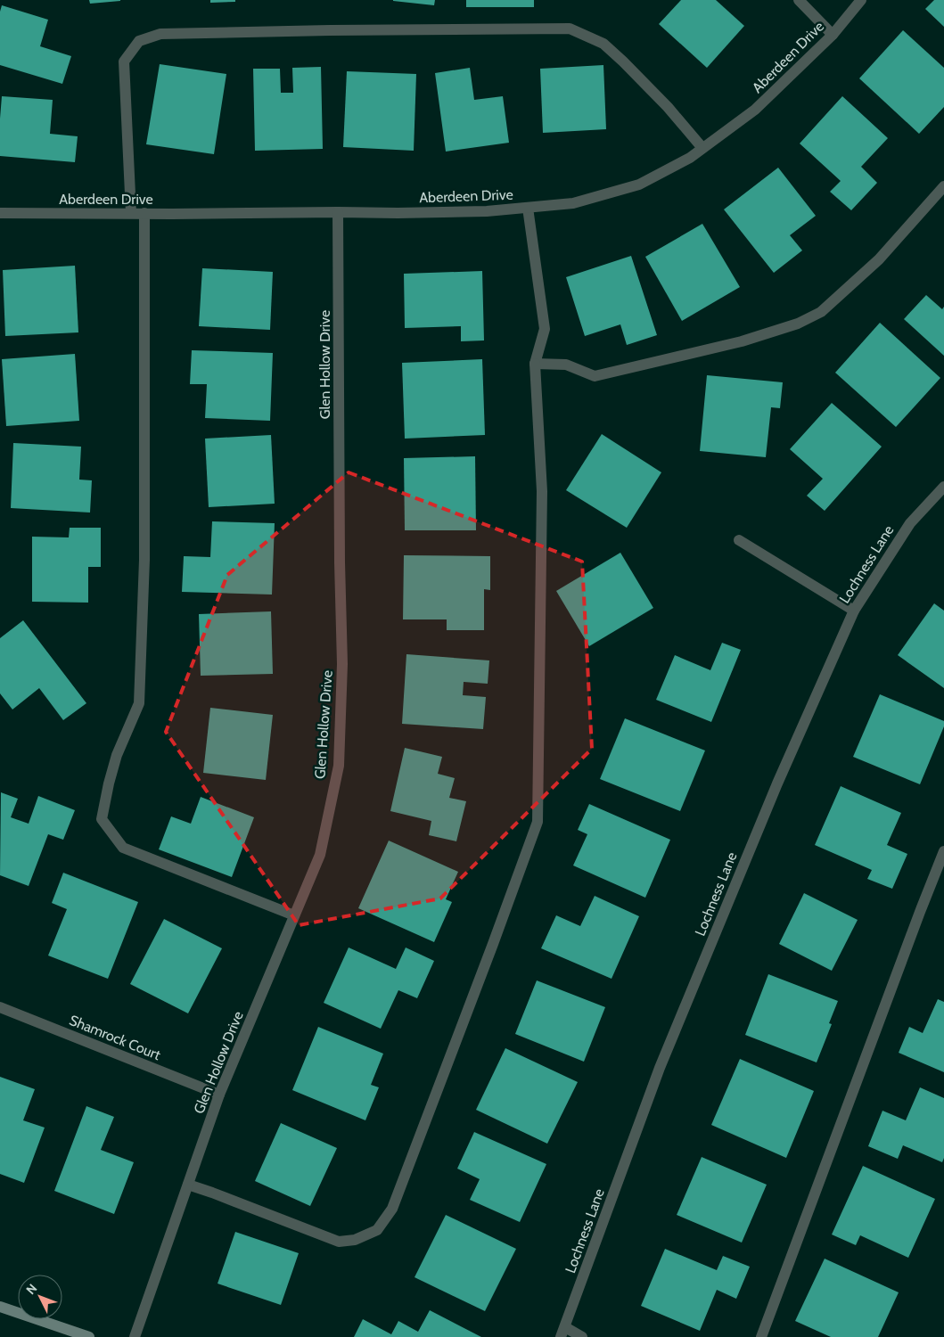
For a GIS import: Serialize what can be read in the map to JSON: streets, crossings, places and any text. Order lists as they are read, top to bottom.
{
  "streets": {
    "street": [
      "Aberdeen Drive",
      "Glen Hollow Drive",
      "Lochness Lane",
      "Shamrock Court"
    ]
  },
  "crossings": [
    ["Aberdeen Drive", "Glen Hollow Drive"],
    ["Glen Hollow Drive", "Shamrock Court"]
  ],
  "north": "top left"
}
